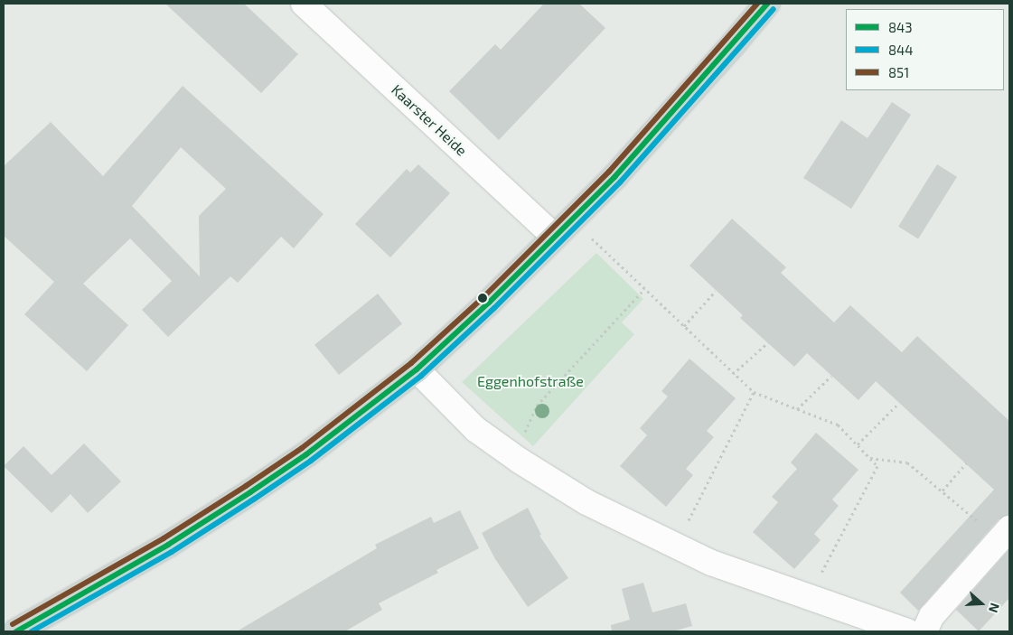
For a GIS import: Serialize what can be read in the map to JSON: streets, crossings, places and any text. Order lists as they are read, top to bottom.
{
  "streets": {
    "street": ["Kaarster Heide"]
  },
  "parks": ["Eggenhofstraße"],
  "lines": ["transit line 843", "transit line 851", "transit line 844"],
  "legend": ["843", "844", "851"],
  "north": "right"
}
